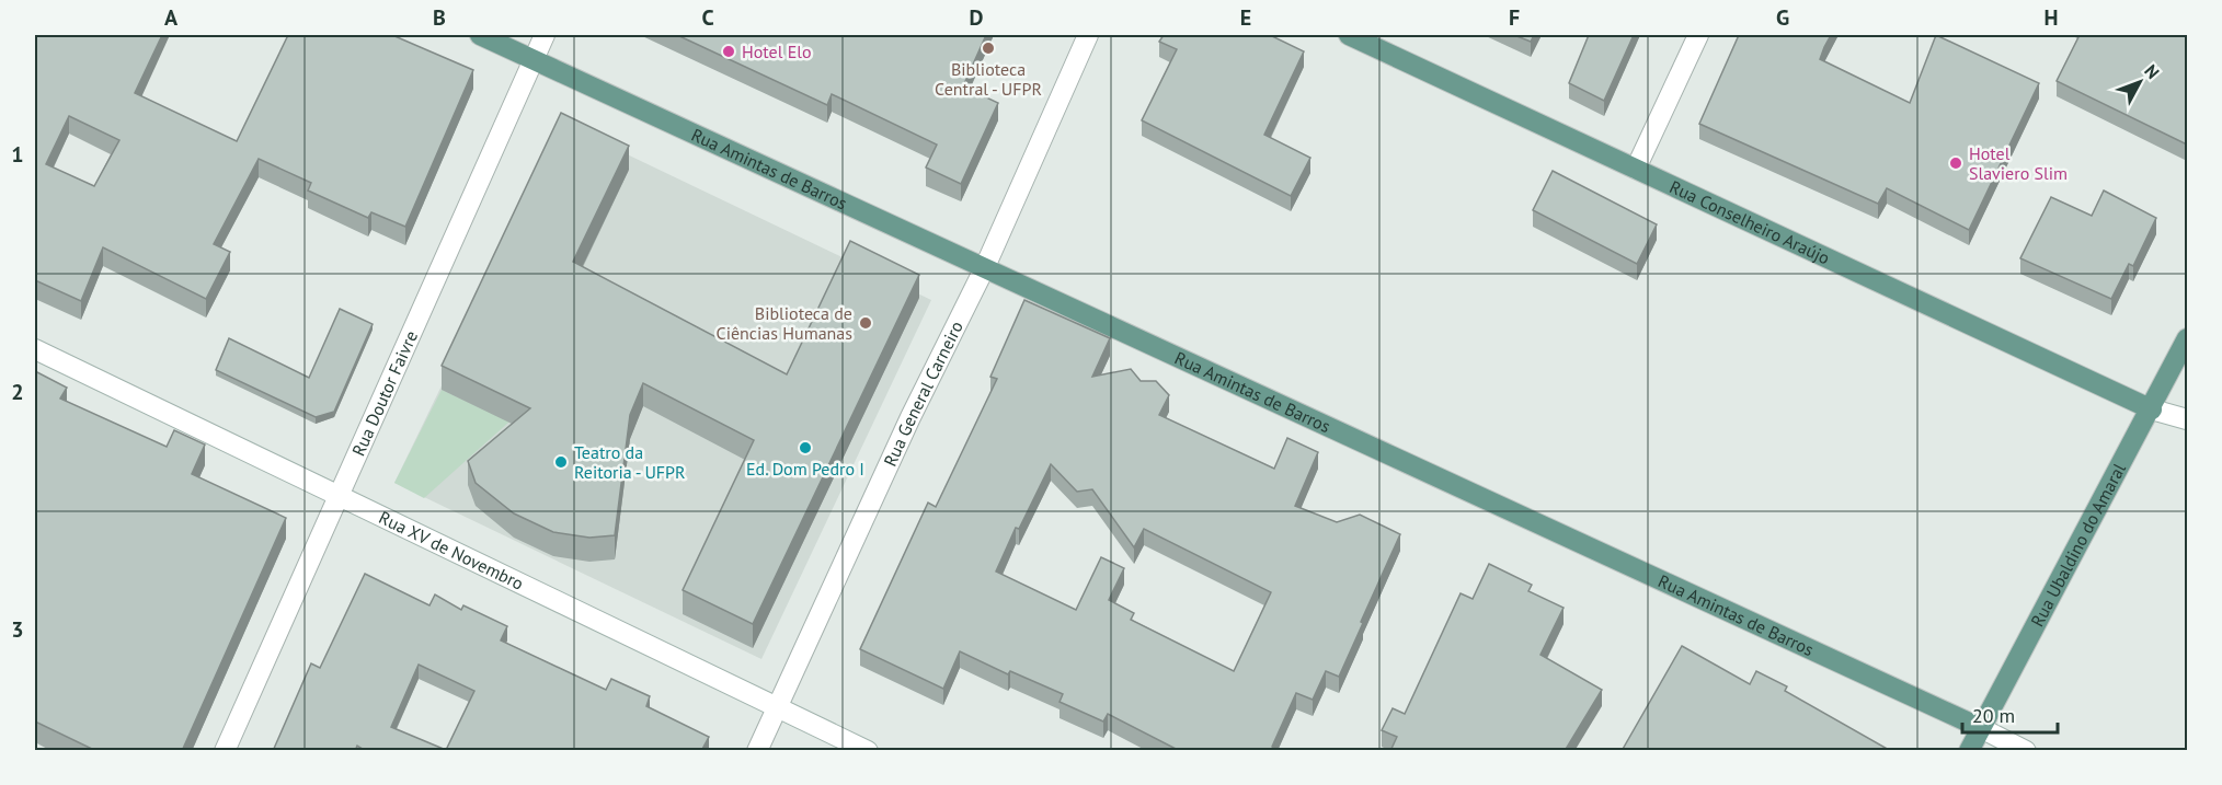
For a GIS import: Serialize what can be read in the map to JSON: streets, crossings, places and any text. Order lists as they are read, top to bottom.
{
  "streets": {
    "main road": ["Rua Amintas de Barros", "Rua Conselheiro Araújo", "Rua Ubaldino do Amaral"],
    "street": ["Rua Doutor Faivre", "Rua General Carneiro", "Rua XV de Novembro"]
  },
  "crossings": [
    ["Rua Amintas de Barros", "Rua Doutor Faivre"],
    ["Rua Amintas de Barros", "Rua General Carneiro"],
    ["Rua Amintas de Barros", "Rua Ubaldino do Amaral"],
    ["Rua Conselheiro Araújo", "Rua Ubaldino do Amaral"],
    ["Rua Doutor Faivre", "Rua XV de Novembro"],
    ["Rua General Carneiro", "Rua XV de Novembro"]
  ],
  "places": [
    "Biblioteca Central - UFPR",
    "Hotel Elo",
    "Hotel Slaviero Slim",
    "Biblioteca de Ciências Humanas",
    "Ed. Dom Pedro I",
    "Teatro da Reitoria - UFPR"
  ],
  "scale_bar": "20 m",
  "north": "top right",
  "grid": {
    "columns": [
      "A",
      "B",
      "C",
      "D",
      "E",
      "F",
      "G",
      "H"
    ],
    "rows": ["1", "2", "3"]
  }
}
